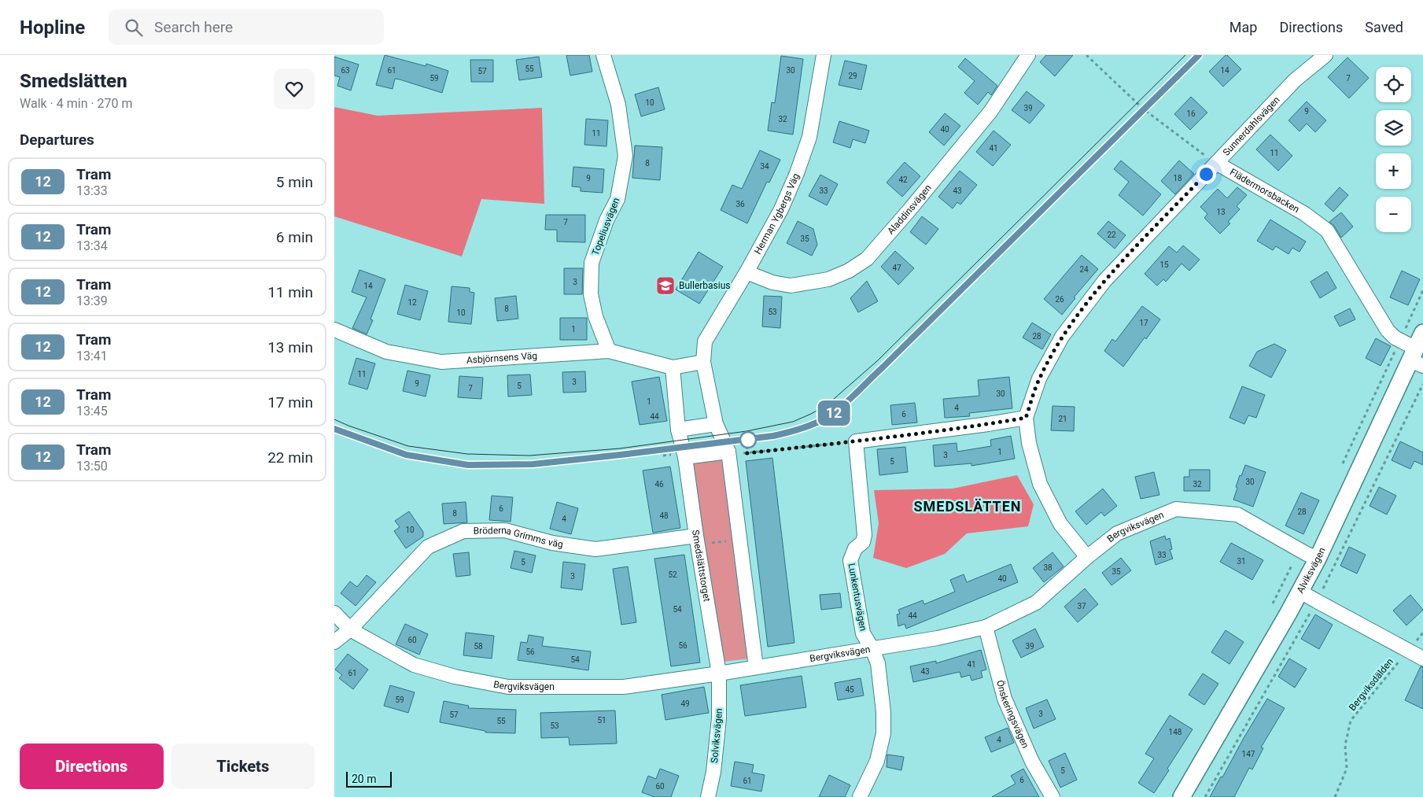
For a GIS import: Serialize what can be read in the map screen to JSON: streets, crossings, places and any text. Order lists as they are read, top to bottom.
{
  "streets": {
    "street": [
      "Sunnerdahlsvägen",
      "Flädermorsbacken",
      "Aladdinsvägen",
      "Herman Ygbergs Väg",
      "Topeliusvägen",
      "Asbjörnsens Väg",
      "Bergviksvägen",
      "Bröderna Grimms väg",
      "Smedslättstorget",
      "Alviksvägen",
      "Lunkentusvägen",
      "Önskeringsvägen",
      "Solviksvägen"
    ],
    "path": ["Bergviksdälden"]
  },
  "crossings": [
    ["Sunnerdahlsvägen", "Flädermorsbacken"],
    ["Sunnerdahlsvägen", "Bergviksvägen"],
    ["Flädermorsbacken", "Alviksvägen"],
    ["Aladdinsvägen", "Herman Ygbergs Väg"],
    ["Topeliusvägen", "Asbjörnsens Väg"],
    ["Asbjörnsens Väg", "Smedslättstorget"],
    ["Bergviksvägen", "Bröderna Grimms väg"],
    ["Bergviksvägen", "Smedslättstorget"],
    ["Bergviksvägen", "Alviksvägen"],
    ["Bergviksvägen", "Lunkentusvägen"],
    ["Bergviksvägen", "Önskeringsvägen"],
    ["Bergviksvägen", "Solviksvägen"],
    ["Bröderna Grimms väg", "Smedslättstorget"],
    ["Smedslättstorget", "Solviksvägen"]
  ],
  "districts": ["SMEDSLÄTTEN"],
  "places": {
    "school or university": ["Bullerbasius"]
  },
  "lines": ["tram line 12"],
  "house_numbers": [
    "55",
    "63",
    "61",
    "30",
    "14",
    "57",
    "29",
    "59",
    "7",
    "10",
    "39",
    "9",
    "16",
    "32",
    "40",
    "11",
    "41",
    "11",
    "8",
    "34",
    "9",
    "18",
    "42",
    "33",
    "43",
    "36",
    "13",
    "7",
    "22",
    "35",
    "15",
    "47",
    "24",
    "3",
    "14",
    "26",
    "12",
    "8",
    "53",
    "10",
    "17",
    "1",
    "28",
    "11",
    "3",
    "9",
    "5",
    "7",
    "30",
    "1",
    "4",
    "6",
    "44",
    "21",
    "1",
    "3",
    "5",
    "30",
    "46",
    "32",
    "6",
    "28",
    "8",
    "48",
    "4",
    "10",
    "33",
    "31",
    "5",
    "38",
    "35",
    "52",
    "3",
    "40",
    "37",
    "54",
    "44",
    "60",
    "56",
    "58",
    "39",
    "56",
    "54",
    "41",
    "43",
    "61",
    "45",
    "59",
    "49",
    "3",
    "57",
    "51",
    "55",
    "53",
    "148",
    "4",
    "147",
    "5",
    "6",
    "61",
    "60"
  ],
  "scale_bar": "20 m",
  "page": {
    "header": "Hopline",
    "search": "Search here",
    "nav": ["Map", "Directions", "Saved"],
    "heading": [
      ["Smedslätten", "Walk · 4 min · 270 m"],
      "Departures"
    ],
    "on_map": "12",
    "map_buttons": ["+", "−"],
    "list": [
      {
        "mark": "12",
        "name": "Tram",
        "note": "13:33",
        "value": "5 min"
      },
      {
        "mark": "12",
        "name": "Tram",
        "note": "13:34",
        "value": "6 min"
      },
      {
        "mark": "12",
        "name": "Tram",
        "note": "13:39",
        "value": "11 min"
      },
      {
        "mark": "12",
        "name": "Tram",
        "note": "13:41",
        "value": "13 min"
      },
      {
        "mark": "12",
        "name": "Tram",
        "note": "13:45",
        "value": "17 min"
      },
      {
        "mark": "12",
        "name": "Tram",
        "note": "13:50",
        "value": "22 min"
      }
    ],
    "buttons": ["Directions", "Tickets"],
    "scale": "20 m"
  }
}
